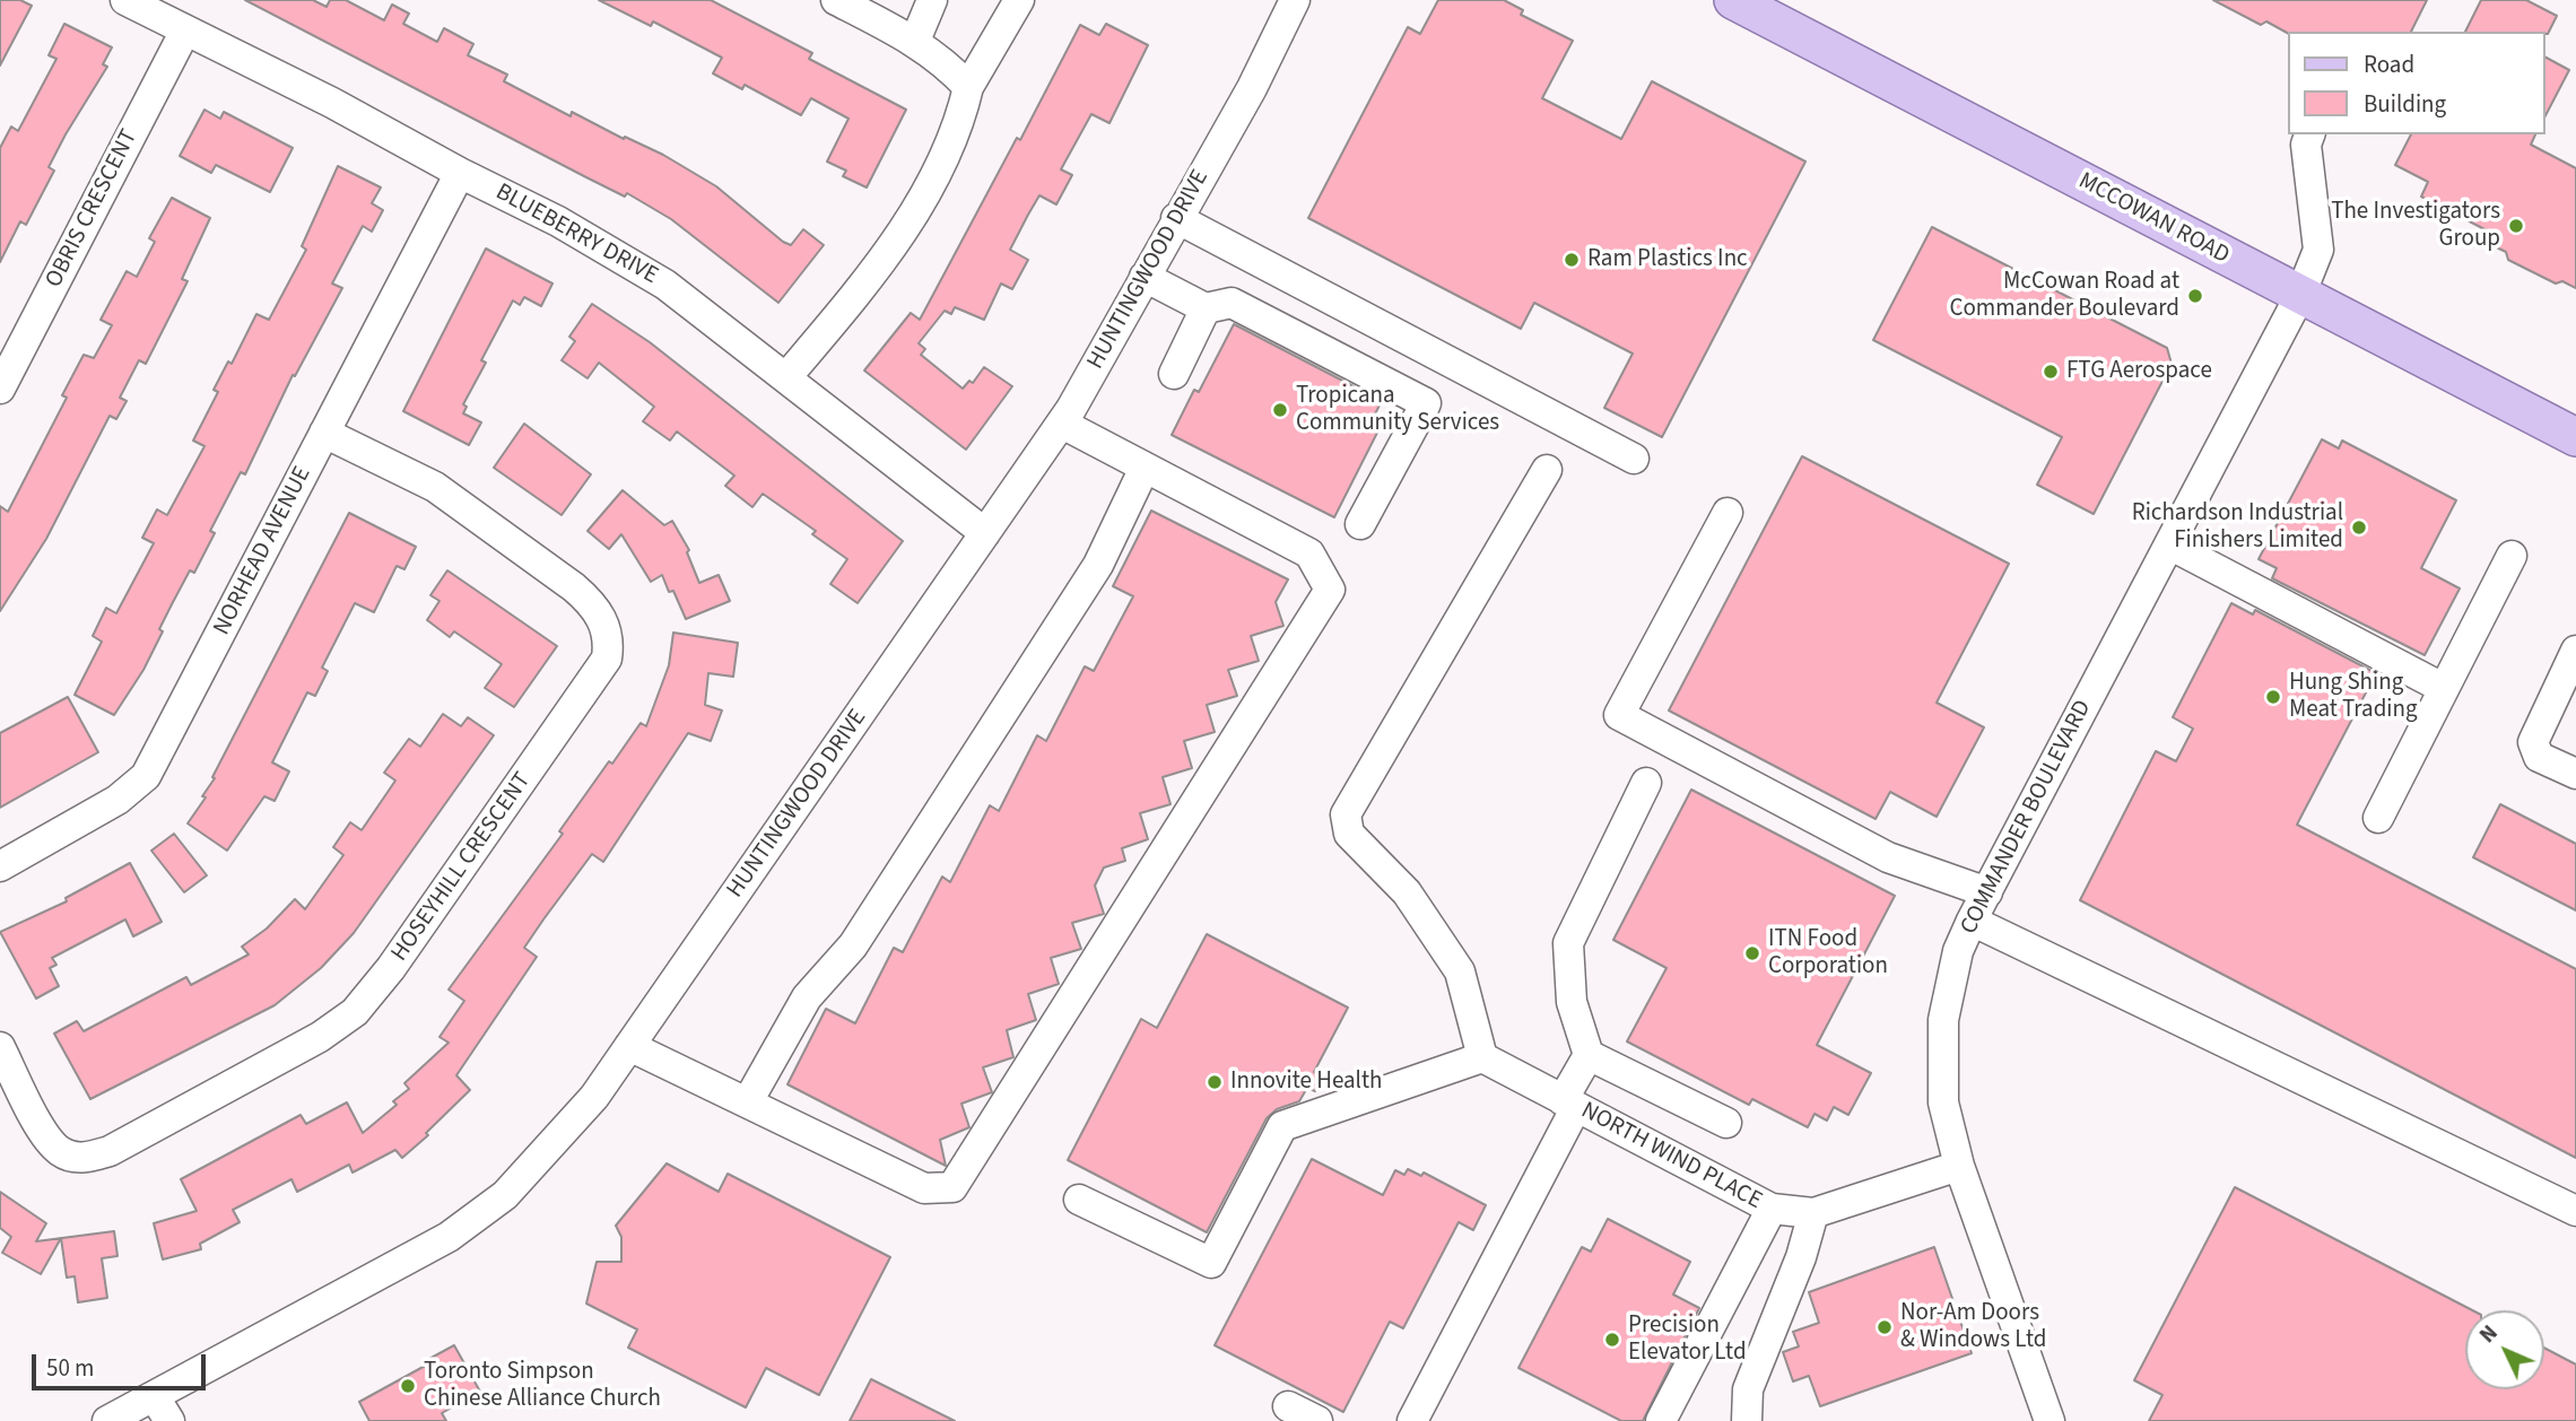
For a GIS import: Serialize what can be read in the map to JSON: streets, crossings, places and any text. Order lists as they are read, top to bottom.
{
  "streets": {
    "main road": ["MCCOWAN ROAD"],
    "street": [
      "OBRIS CRESCENT",
      "BLUEBERRY DRIVE",
      "HUNTINGWOOD DRIVE",
      "NORHEAD AVENUE",
      "COMMANDER BOULEVARD",
      "HOSEYHILL CRESCENT",
      "NORTH WIND PLACE"
    ]
  },
  "crossings": [
    ["OBRIS CRESCENT", "BLUEBERRY DRIVE"],
    ["MCCOWAN ROAD", "COMMANDER BOULEVARD"],
    ["BLUEBERRY DRIVE", "HUNTINGWOOD DRIVE"],
    ["BLUEBERRY DRIVE", "NORHEAD AVENUE"],
    ["NORHEAD AVENUE", "HOSEYHILL CRESCENT"],
    ["COMMANDER BOULEVARD", "NORTH WIND PLACE"]
  ],
  "places": [
    "The Investigators Group",
    "Ram Plastics Inc",
    "McCowan Road at Commander Boulevard",
    "FTG Aerospace",
    "Tropicana Community Services",
    "Richardson Industrial Finishers Limited",
    "Hung Shing Meat Trading",
    "ITN Food Corporation",
    "Innovite Health",
    "Nor-Am Doors & Windows Ltd",
    "Precision Elevator Ltd",
    "Toronto Simpson Chinese Alliance Church"
  ],
  "legend": ["Road", "Building"],
  "scale_bar": "50 m",
  "north": "top left"
}
